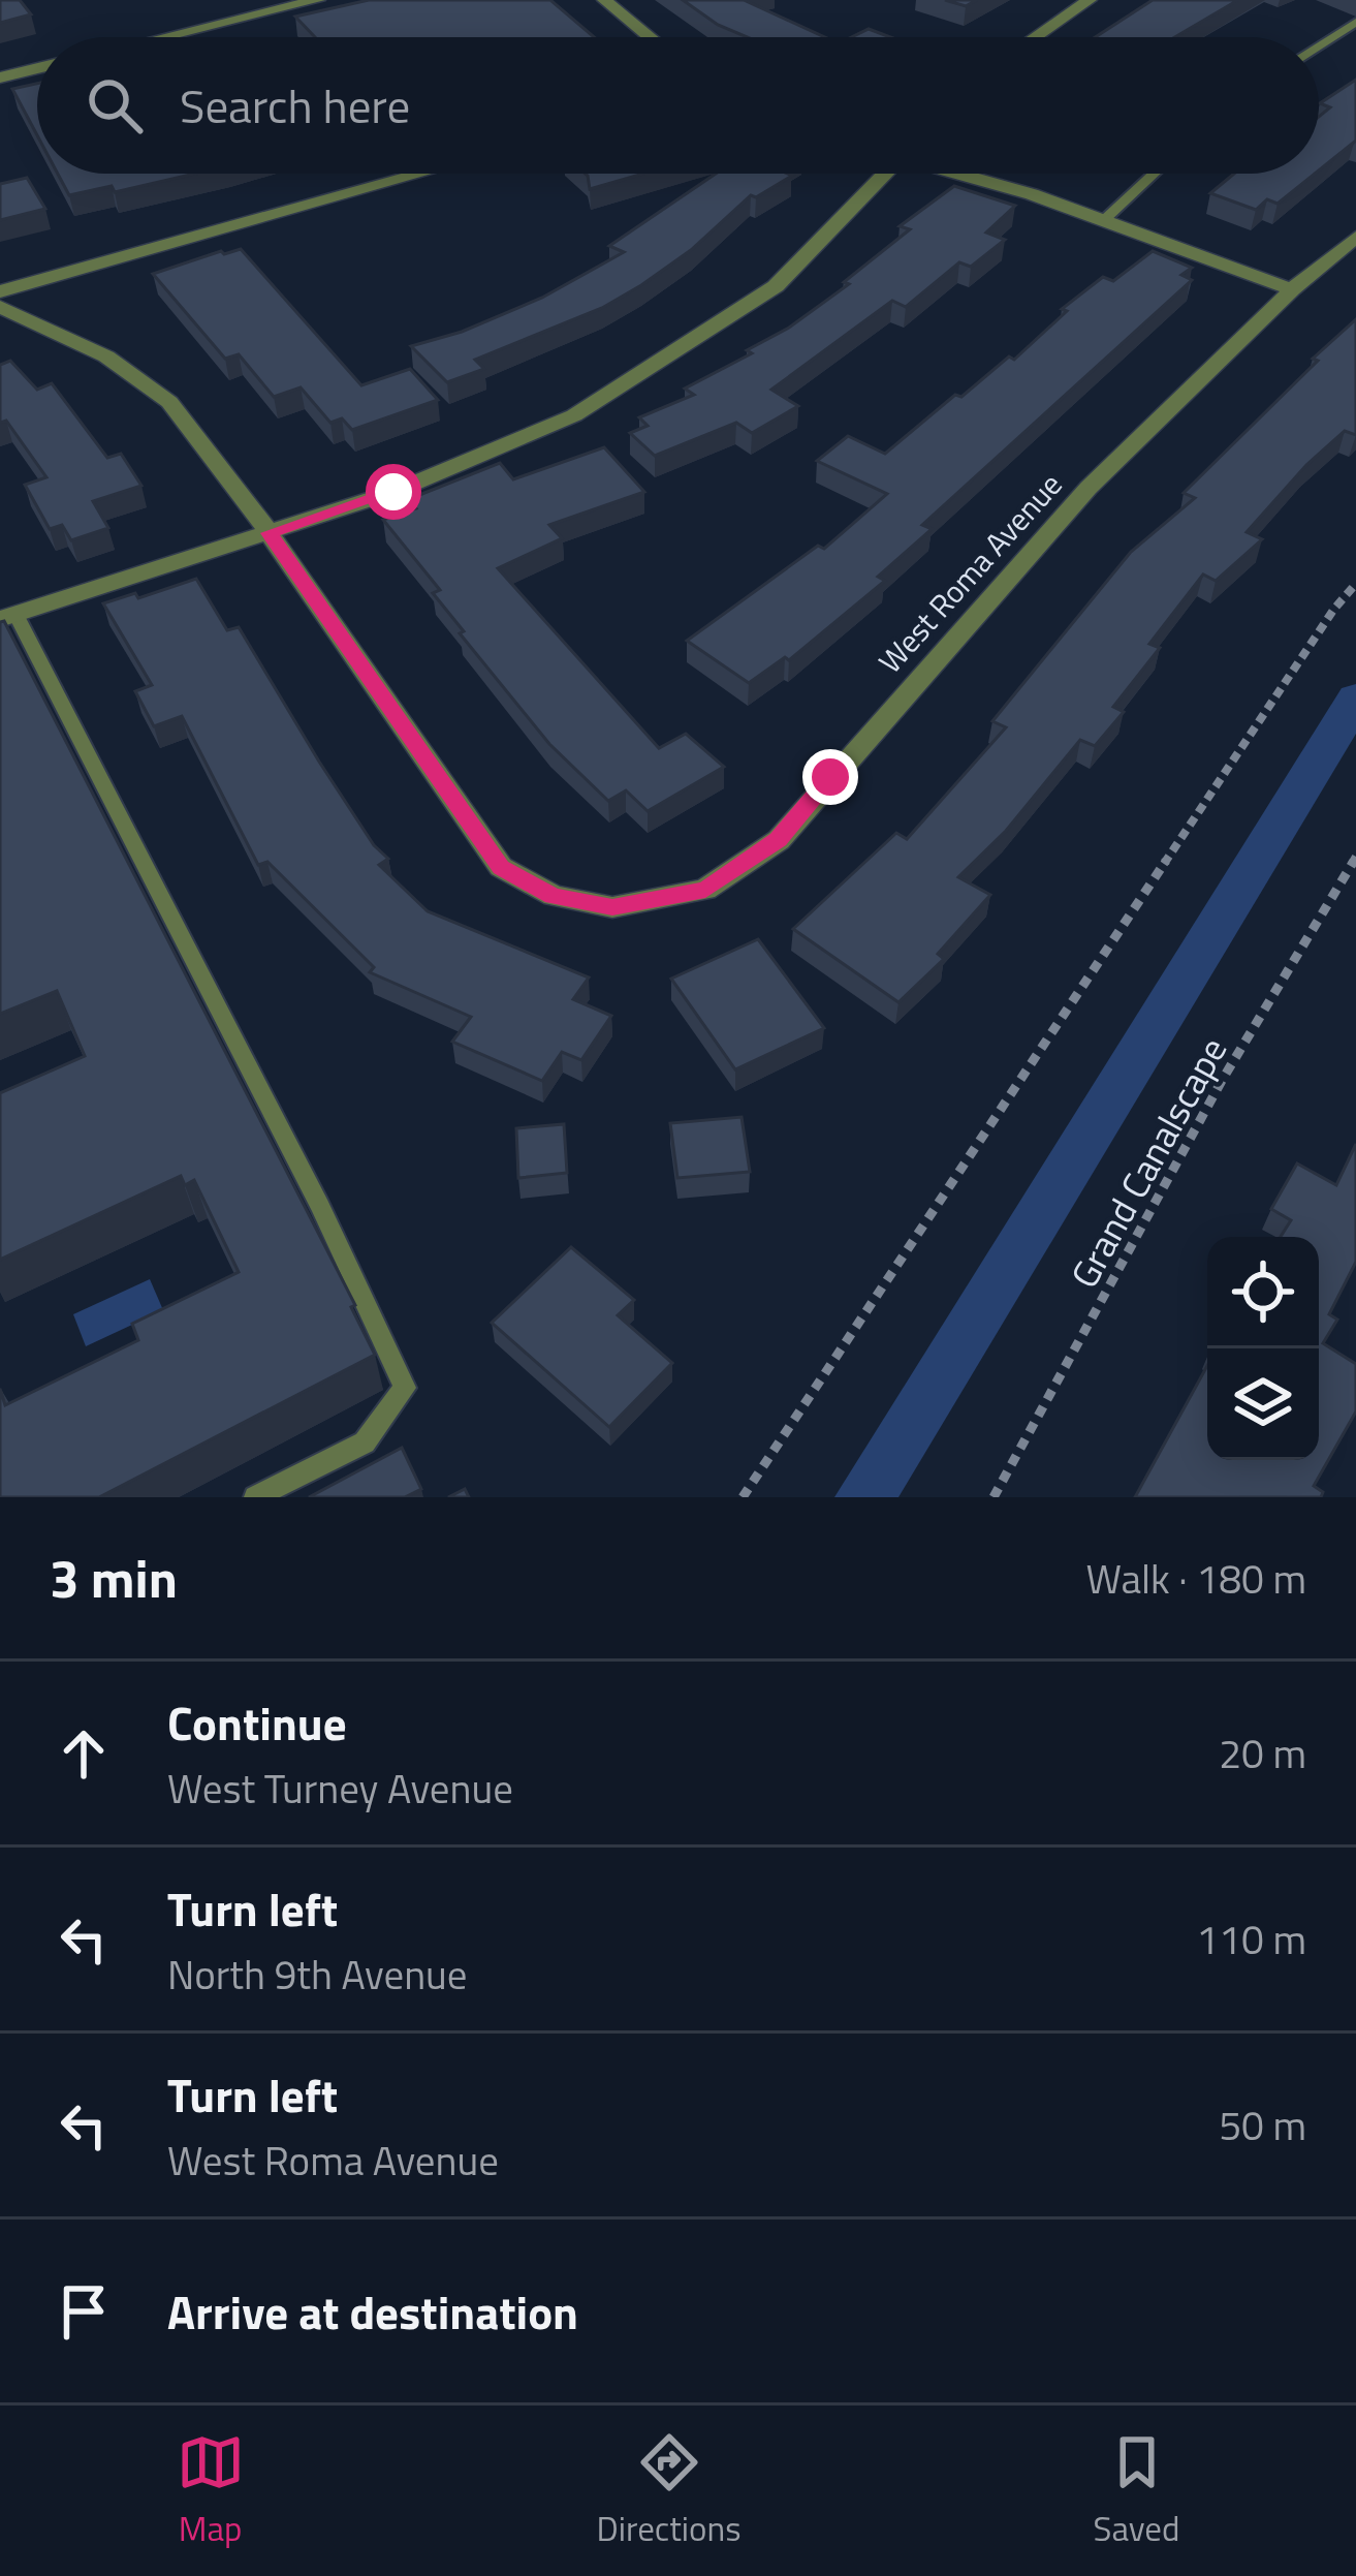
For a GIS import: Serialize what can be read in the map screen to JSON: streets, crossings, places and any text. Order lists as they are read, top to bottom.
{
  "streets": {
    "street": ["West Roma Avenue"],
    "path": ["Grand Canalscape"]
  },
  "page": {
    "search": "Search here",
    "heading": ["3 min", "Walk · 180 m"],
    "list": [
      ["Continue", "West Turney Avenue", "20 m"],
      ["Turn left", "North 9th Avenue", "110 m"],
      ["Turn left", "West Roma Avenue", "50 m"],
      "Arrive at destination"
    ],
    "nav": ["Map", "Directions", "Saved"]
  }
}
